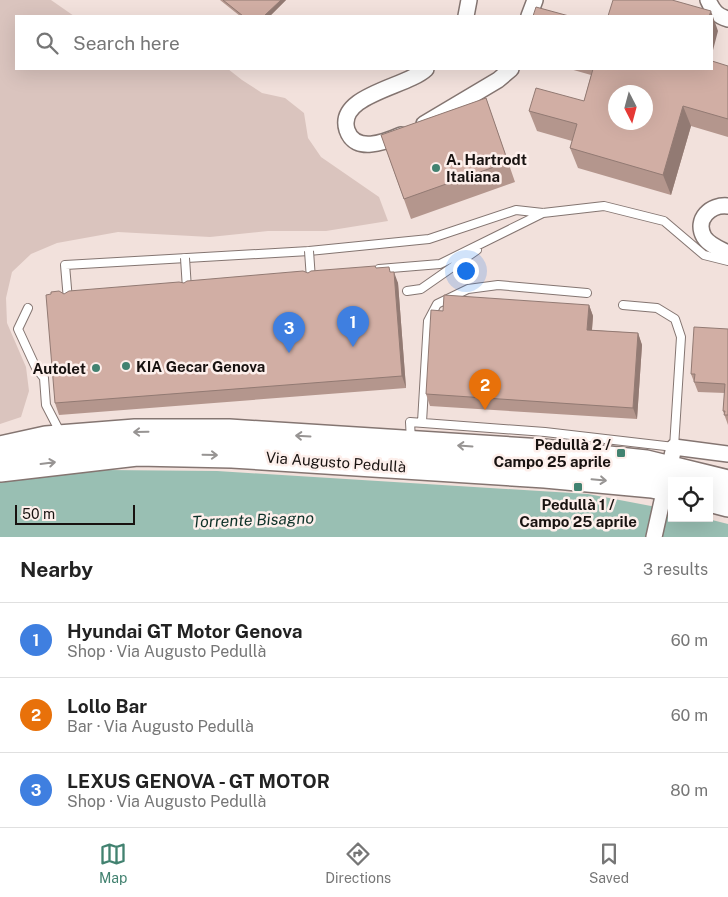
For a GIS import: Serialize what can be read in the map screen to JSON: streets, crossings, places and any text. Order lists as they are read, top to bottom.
{
  "streets": {
    "main road": ["Via Augusto Pedullà"]
  },
  "water": ["Torrente Bisagno"],
  "places": {
    "other": ["A. Hartrodt Italiana", "KIA Gecar Genova", "Autolet"],
    "transit": ["Pedullà 2 / Campo 25 aprile", "Pedullà 1 / Campo 25 aprile"]
  },
  "scale_bar": "50 m",
  "north": "bottom",
  "page": {
    "search": "Search here",
    "pins": ["1", "3", "2"],
    "scale": "50 m",
    "heading": ["Nearby", "3 results"],
    "list": [
      {
        "mark": "1",
        "name": "Hyundai GT Motor Genova",
        "note": "Shop · Via Augusto Pedullà",
        "value": "60 m"
      },
      {
        "mark": "2",
        "name": "Lollo Bar",
        "note": "Bar · Via Augusto Pedullà",
        "value": "60 m"
      },
      {
        "mark": "3",
        "name": "LEXUS GENOVA - GT MOTOR",
        "note": "Shop · Via Augusto Pedullà",
        "value": "80 m"
      }
    ],
    "nav": ["Map", "Directions", "Saved"]
  }
}
